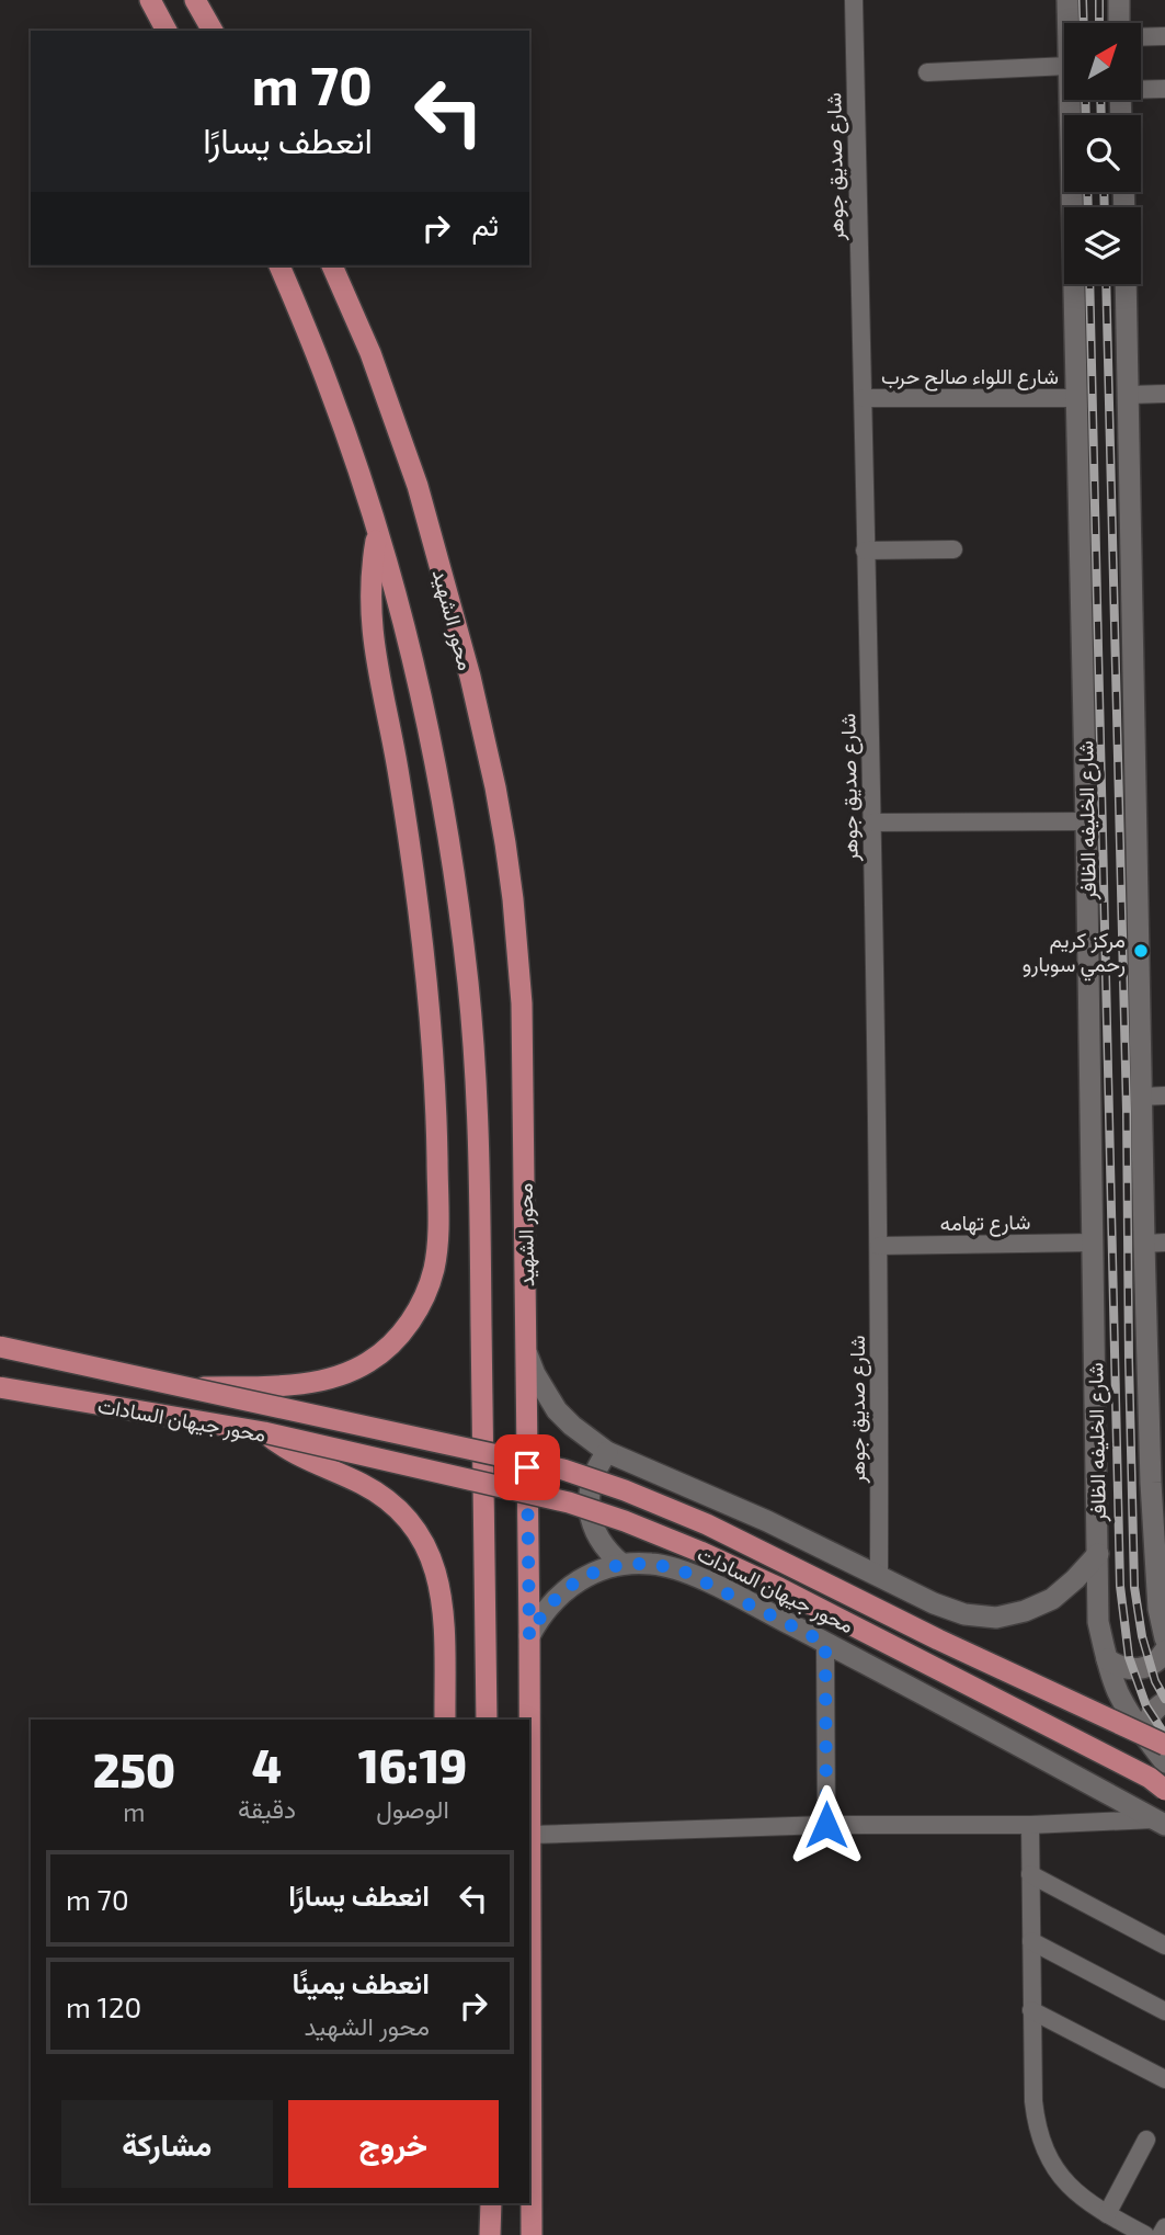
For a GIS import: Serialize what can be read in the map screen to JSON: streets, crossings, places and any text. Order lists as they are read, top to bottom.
{
  "streets": {
    "main road": ["محور الشهيد", "محور جيهان السادات"],
    "street": [
      "شارع صديق جوهر",
      "شارع اللواء صالح حرب",
      "شارع الخليفه الظافر",
      "شارع تهامه"
    ]
  },
  "crossings": [
    ["شارع صديق جوهر", "شارع اللواء صالح حرب"],
    ["شارع صديق جوهر", "شارع تهامه"],
    ["شارع اللواء صالح حرب", "شارع الخليفه الظافر"],
    ["شارع الخليفه الظافر", "شارع تهامه"],
    ["شارع الخليفه الظافر", "محور جيهان السادات"]
  ],
  "places": ["مركز كريم رحمي سوبارو"],
  "north": "top right",
  "page": {
    "turn": ["70 m", "انعطف يسارًا"],
    "then": "ثم",
    "eta": [
      "16:19",
      "الوصول",
      "4",
      "دقيقة",
      "250",
      "m"
    ],
    "list": [
      {
        "name": "انعطف يسارًا",
        "value": "70 m"
      },
      {
        "name": "انعطف يمينًا",
        "note": "محور الشهيد",
        "value": "120 m"
      }
    ],
    "buttons": ["خروج", "مشاركة"]
  }
}
